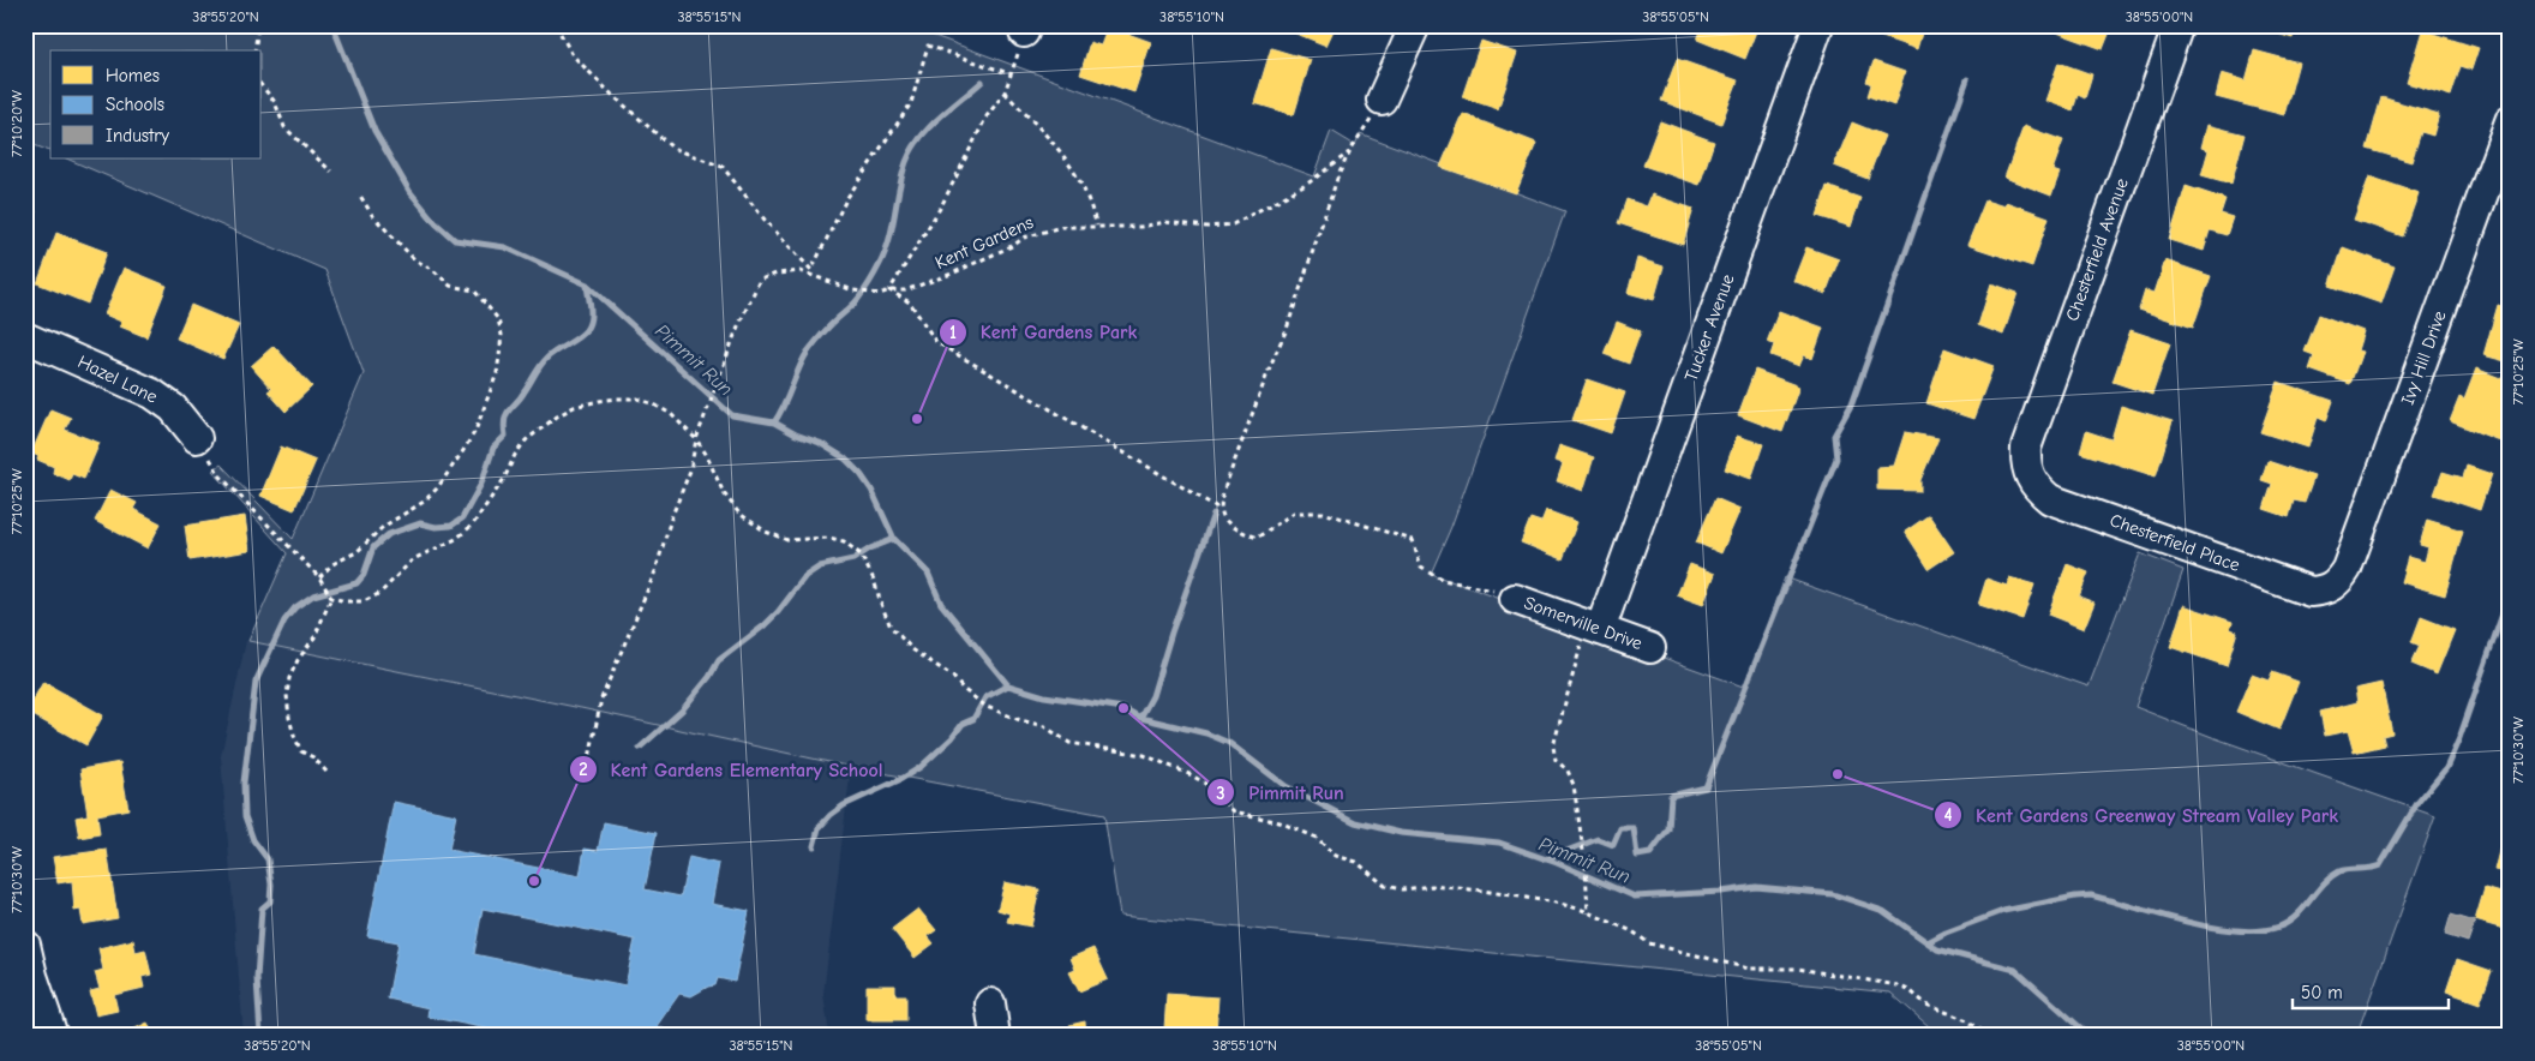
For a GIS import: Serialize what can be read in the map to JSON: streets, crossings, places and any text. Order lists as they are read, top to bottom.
{
  "streets": {
    "street": [
      "Chesterfield Avenue",
      "Tucker Avenue",
      "Ivy Hill Drive",
      "Hazel Lane",
      "Chesterfield Place",
      "Somerville Drive"
    ],
    "path": ["Kent Gardens"]
  },
  "crossings": [
    ["Chesterfield Avenue", "Chesterfield Place"],
    ["Tucker Avenue", "Somerville Drive"],
    ["Ivy Hill Drive", "Chesterfield Place"]
  ],
  "water": ["Pimmit Run"],
  "places": [
    "Kent Gardens Park",
    "Pimmit Run",
    "Kent Gardens Greenway Stream Valley Park",
    "Kent Gardens Elementary School"
  ],
  "legend": ["Homes", "Schools", "Industry"],
  "scale_bar": "50 m",
  "coordinates": [
    "38°55'20\"N",
    "38°55'15\"N",
    "38°55'10\"N",
    "38°55'05\"N",
    "38°55'00\"N",
    "77°10'20\"W",
    "77°10'25\"W",
    "77°10'30\"W"
  ]
}
